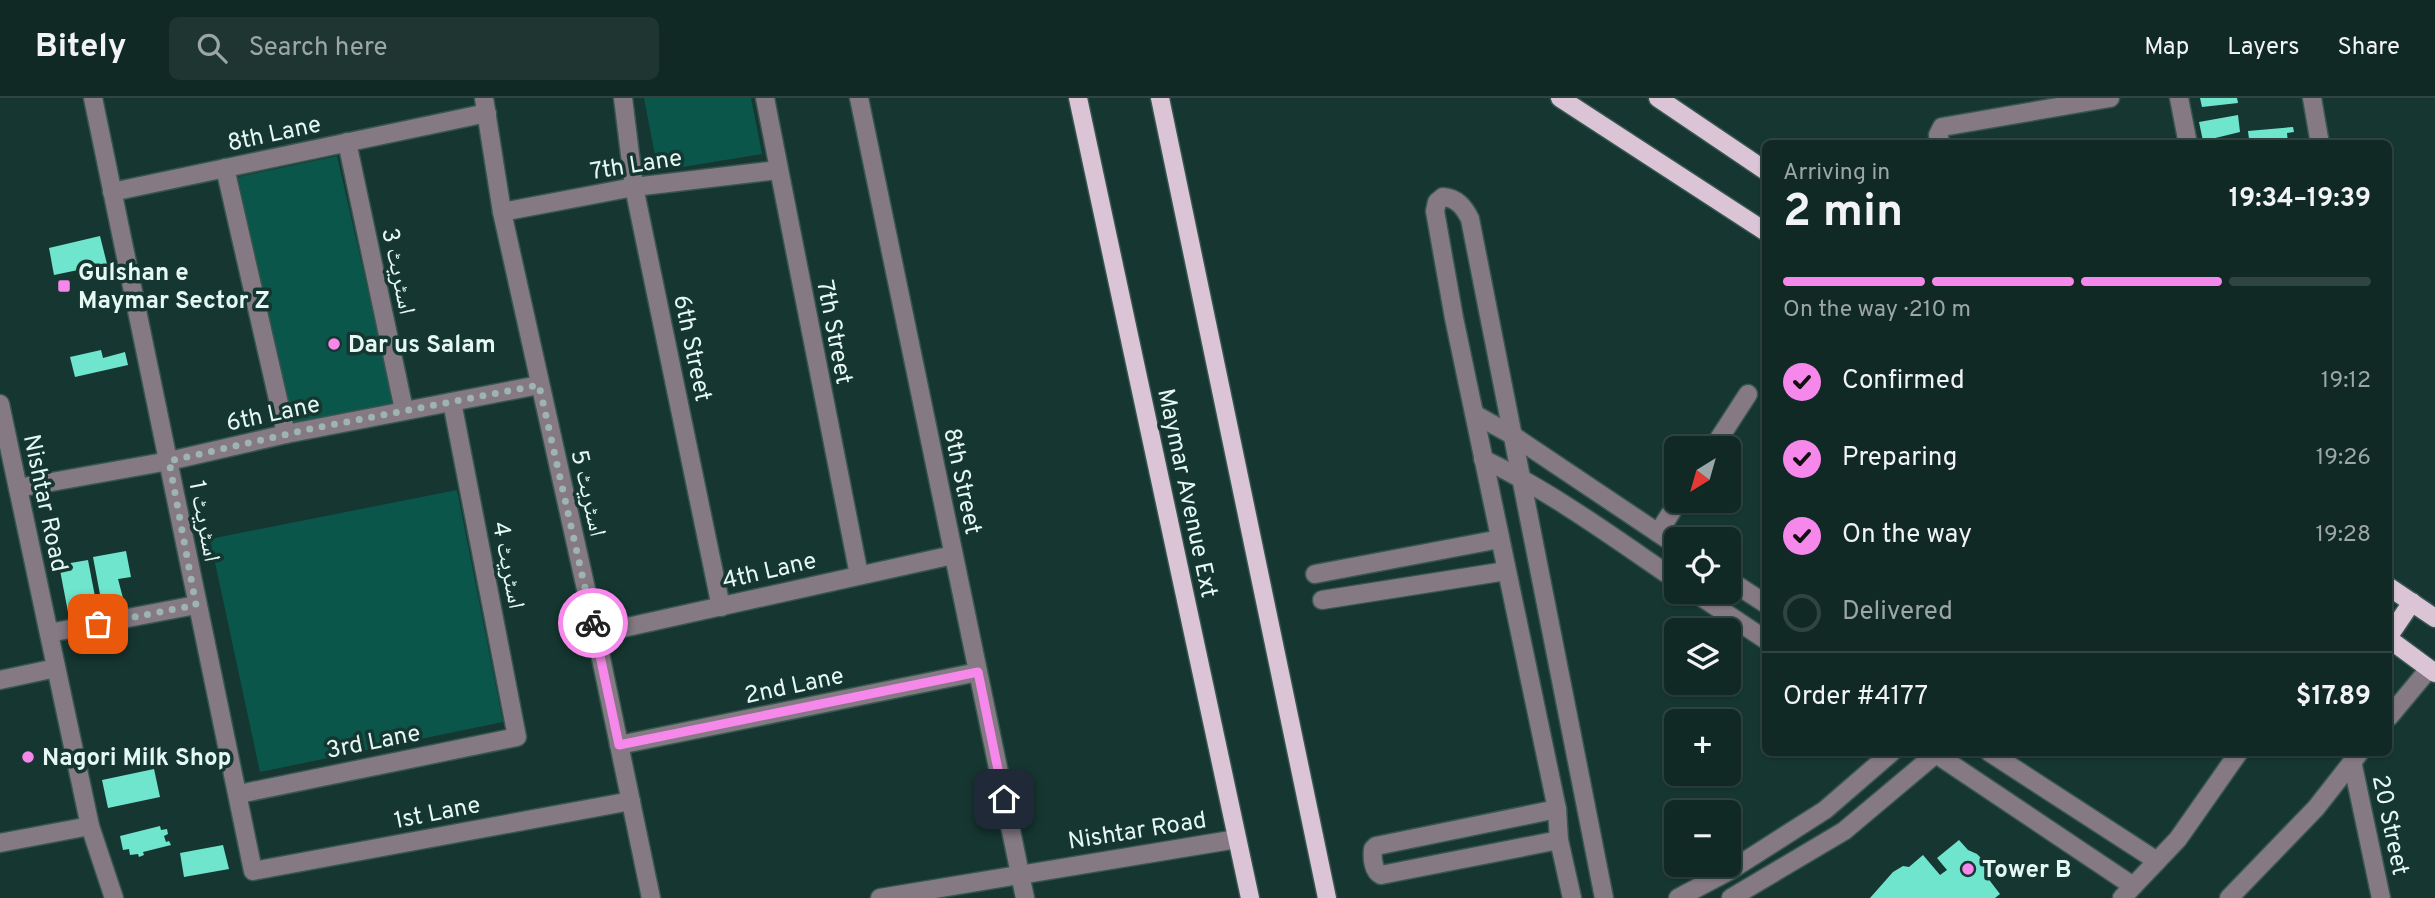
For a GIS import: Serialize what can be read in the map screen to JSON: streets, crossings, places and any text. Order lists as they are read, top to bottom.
{
  "streets": {
    "main road": ["Maymar Avenue Ext"],
    "street": [
      "8th Lane",
      "7th Lane",
      "اسٹریٹ 3",
      "7th Street",
      "6th Street",
      "6th Lane",
      "8th Street",
      "اسٹریٹ 5",
      "Nishtar Road",
      "اسٹریٹ 1",
      "اسٹریٹ 4",
      "4th Lane",
      "2nd Lane",
      "3rd Lane",
      "1st Lane",
      "20 Street"
    ]
  },
  "crossings": [
    ["8th Lane", "اسٹریٹ 3"],
    ["8th Lane", "اسٹریٹ 5"],
    ["8th Lane", "اسٹریٹ 1"],
    ["7th Lane", "7th Street"],
    ["7th Lane", "6th Street"],
    ["7th Lane", "اسٹریٹ 5"],
    ["اسٹریٹ 3", "6th Lane"],
    ["7th Street", "4th Lane"],
    ["6th Street", "4th Lane"],
    ["6th Lane", "اسٹریٹ 5"],
    ["6th Lane", "Nishtar Road"],
    ["6th Lane", "اسٹریٹ 1"],
    ["6th Lane", "اسٹریٹ 4"],
    ["8th Street", "Nishtar Road"],
    ["8th Street", "4th Lane"],
    ["8th Street", "2nd Lane"],
    ["اسٹریٹ 5", "4th Lane"],
    ["اسٹریٹ 5", "2nd Lane"],
    ["اسٹریٹ 5", "1st Lane"],
    ["Maymar Avenue Ext", "Nishtar Road"],
    ["اسٹریٹ 1", "3rd Lane"],
    ["اسٹریٹ 1", "1st Lane"],
    ["اسٹریٹ 4", "3rd Lane"]
  ],
  "places": {
    "transit": ["Gulshan e Maymar Sector Z"],
    "other": ["Dar us Salam", "Nagori Milk Shop", "Tower B"]
  },
  "north": "bottom left",
  "page": {
    "header": "Bitely",
    "search": "Search here",
    "nav": ["Map", "Layers", "Share"],
    "heading": ["2 min", "Arriving in", "19:34–19:39"],
    "panel": ["Order #4177", "$17.89"],
    "bar": "On the way · 210 m",
    "list": [
      ["Confirmed", "19:12"],
      ["Preparing", "19:26"],
      ["On the way", "19:28"],
      "Delivered"
    ],
    "map_buttons": ["+", "−"]
  }
}
